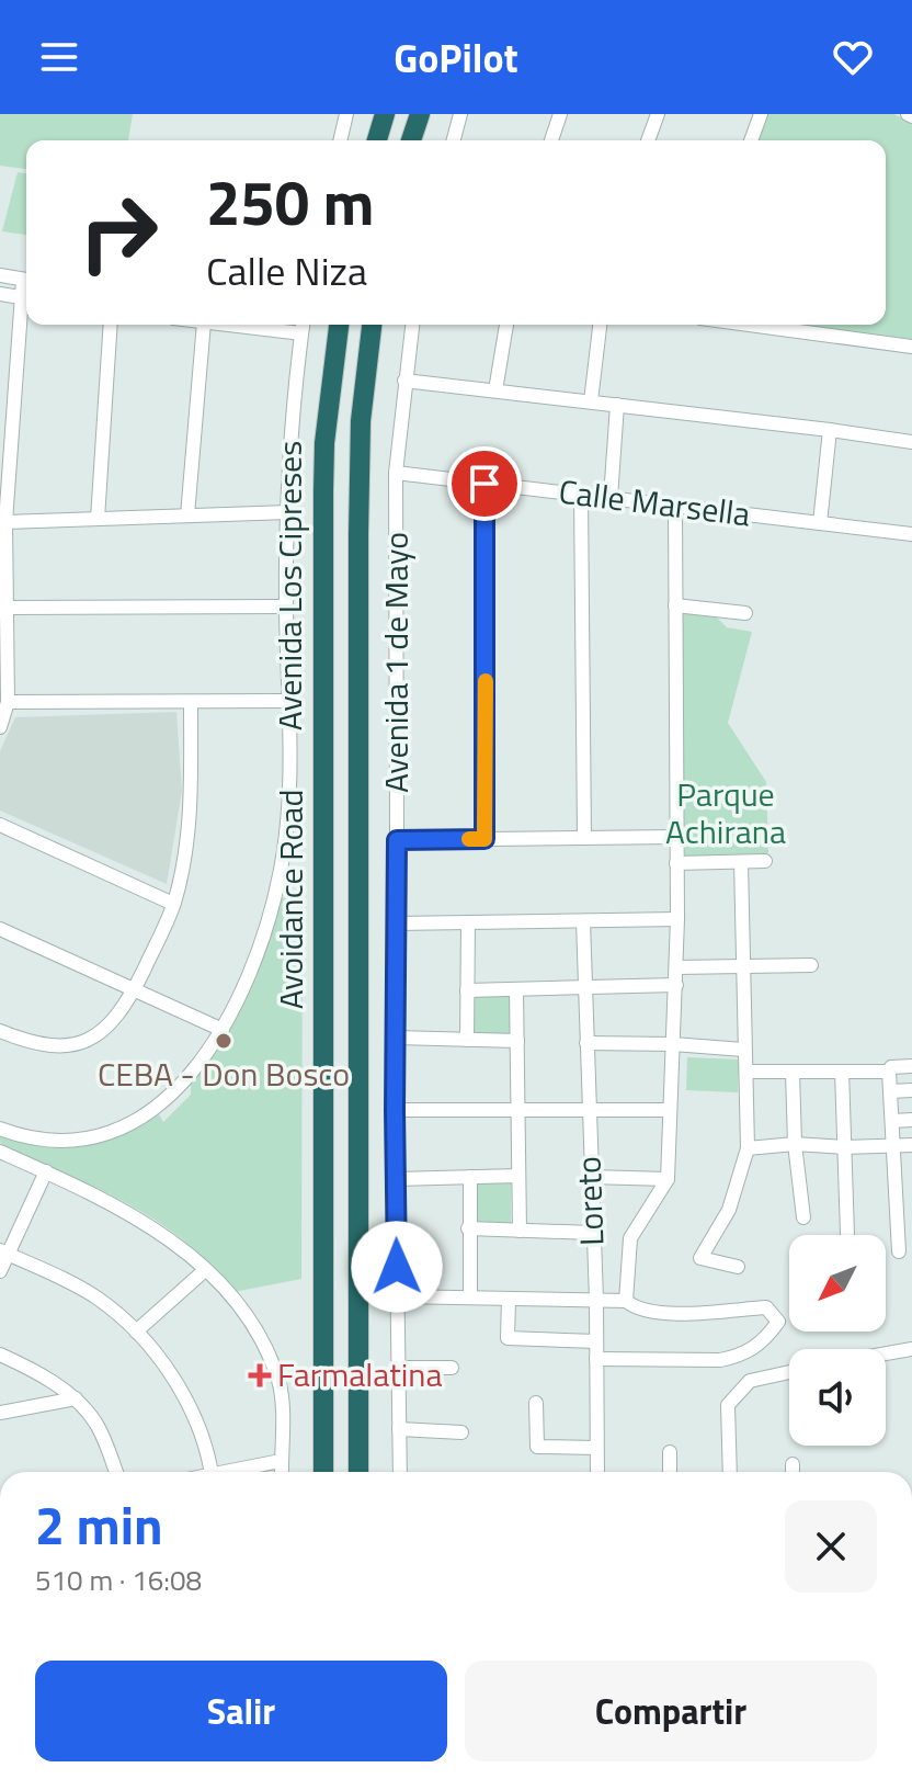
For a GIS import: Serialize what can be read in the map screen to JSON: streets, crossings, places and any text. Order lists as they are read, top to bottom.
{
  "streets": {
    "highway": ["Avoidance Road"],
    "street": [
      "Calle Marsella",
      "Avenida Los Cipreses",
      "Avenida 1 de Mayo",
      "Loreto"
    ]
  },
  "crossings": [
    ["Calle Marsella", "Avenida 1 de Mayo"]
  ],
  "parks": ["Parque Achirana"],
  "places": {
    "other": ["CEBA - Don Bosco"],
    "health": ["Farmalatina"]
  },
  "north": "bottom left",
  "page": {
    "header": "GoPilot",
    "turn": ["250 m", "Calle Niza"],
    "heading": ["2 min", "510 m · 16:08"],
    "buttons": ["Salir", "Compartir"]
  }
}
